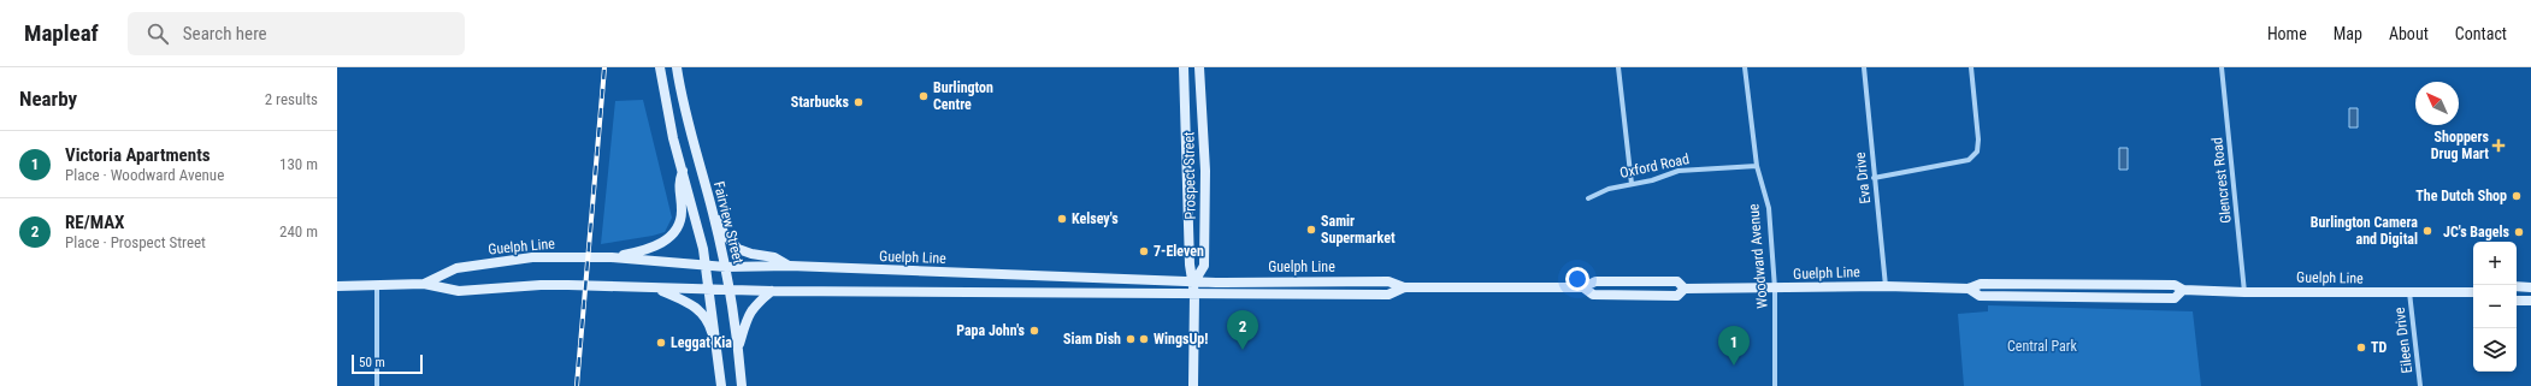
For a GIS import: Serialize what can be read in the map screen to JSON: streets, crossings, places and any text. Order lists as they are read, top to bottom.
{
  "streets": {
    "main road": ["Prospect Street", "Fairview Street", "Guelph Line"],
    "street": [
      "Oxford Road",
      "Eva Drive",
      "Glencrest Road",
      "Woodward Avenue",
      "Eileen Drive"
    ]
  },
  "crossings": [
    ["Oxford Road", "Woodward Avenue"],
    ["Prospect Street", "Guelph Line"],
    ["Eva Drive", "Guelph Line"],
    ["Glencrest Road", "Guelph Line"],
    ["Fairview Street", "Guelph Line"],
    ["Guelph Line", "Woodward Avenue"],
    ["Guelph Line", "Eileen Drive"]
  ],
  "parks": ["Central Park"],
  "places": {
    "other": [
      "Burlington Centre",
      "Starbucks",
      "The Dutch Shop",
      "Kelsey's",
      "Samir Supermarket",
      "Burlington Camera and Digital",
      "JC's Bagels",
      "7-Eleven",
      "Papa John's",
      "Siam Dish",
      "WingsUp!",
      "Leggat Kia",
      "TD"
    ],
    "health": ["Shoppers Drug Mart"]
  },
  "scale_bar": "50 m",
  "north": "top left",
  "page": {
    "header": "Mapleaf",
    "search": "Search here",
    "nav": [
      "Home",
      "Map",
      "About",
      "Contact"
    ],
    "heading": ["Nearby", "2 results"],
    "list": [
      {
        "mark": "1",
        "name": "Victoria Apartments",
        "note": "Place · Woodward Avenue",
        "value": "130 m"
      },
      {
        "mark": "2",
        "name": "RE/MAX",
        "note": "Place · Prospect Street",
        "value": "240 m"
      }
    ],
    "map_buttons": ["+", "−"],
    "pins": ["2", "1"],
    "scale": "50 m"
  }
}
